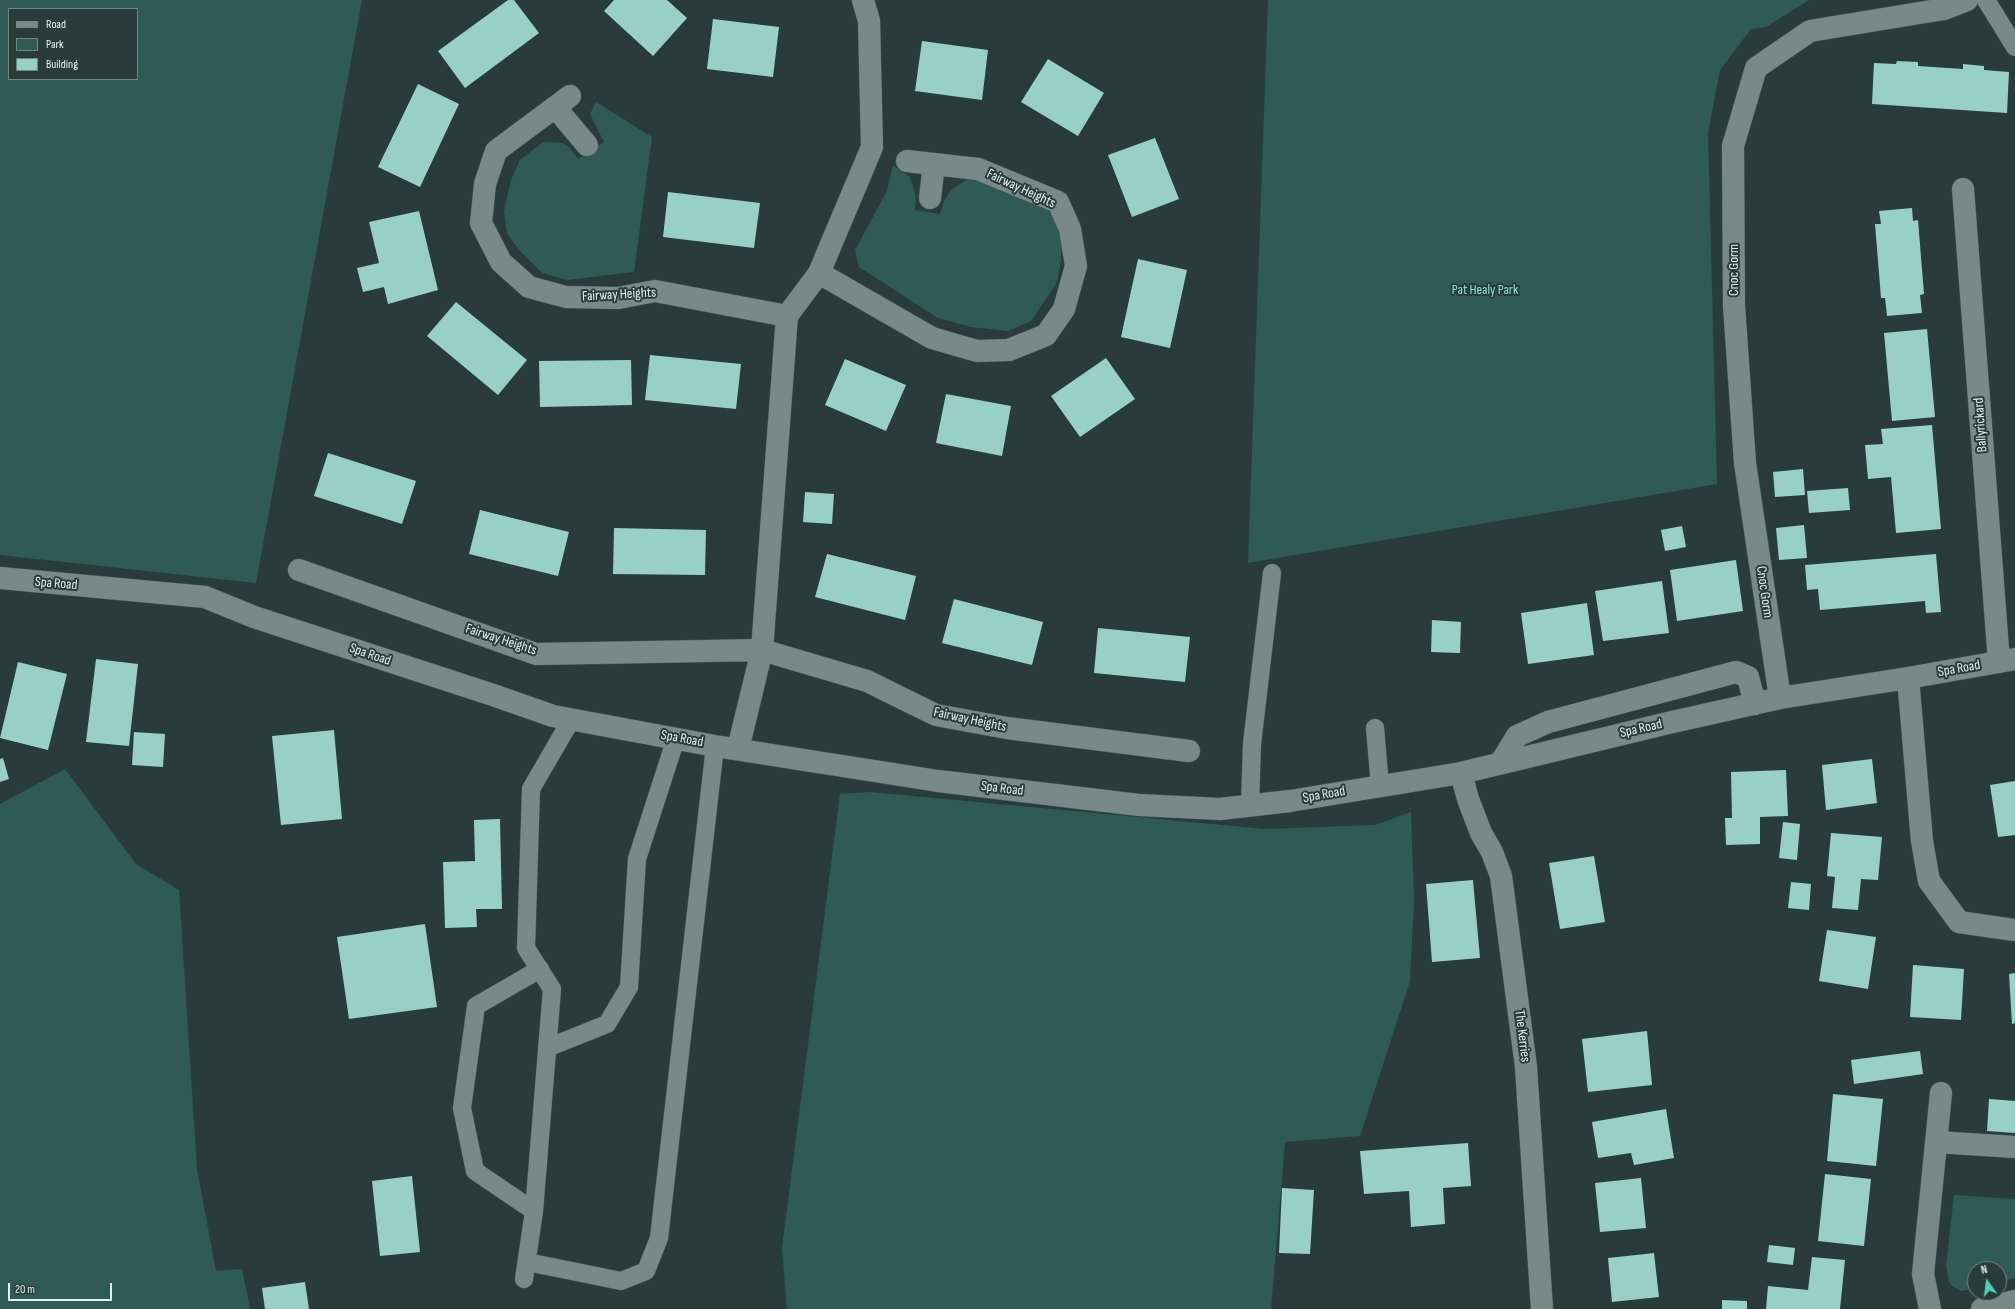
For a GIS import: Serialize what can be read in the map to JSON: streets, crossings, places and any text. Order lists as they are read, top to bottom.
{
  "streets": {
    "street": [
      "Fairway Heights",
      "Cnoc Gorm",
      "Ballyrickard",
      "Spa Road",
      "The Kerries"
    ]
  },
  "crossings": [
    ["Cnoc Gorm", "Spa Road"],
    ["Ballyrickard", "Spa Road"],
    ["Spa Road", "The Kerries"]
  ],
  "parks": ["Pat Healy Park"],
  "legend": ["Road", "Park", "Building"],
  "scale_bar": "20 m",
  "north": "top"
}
